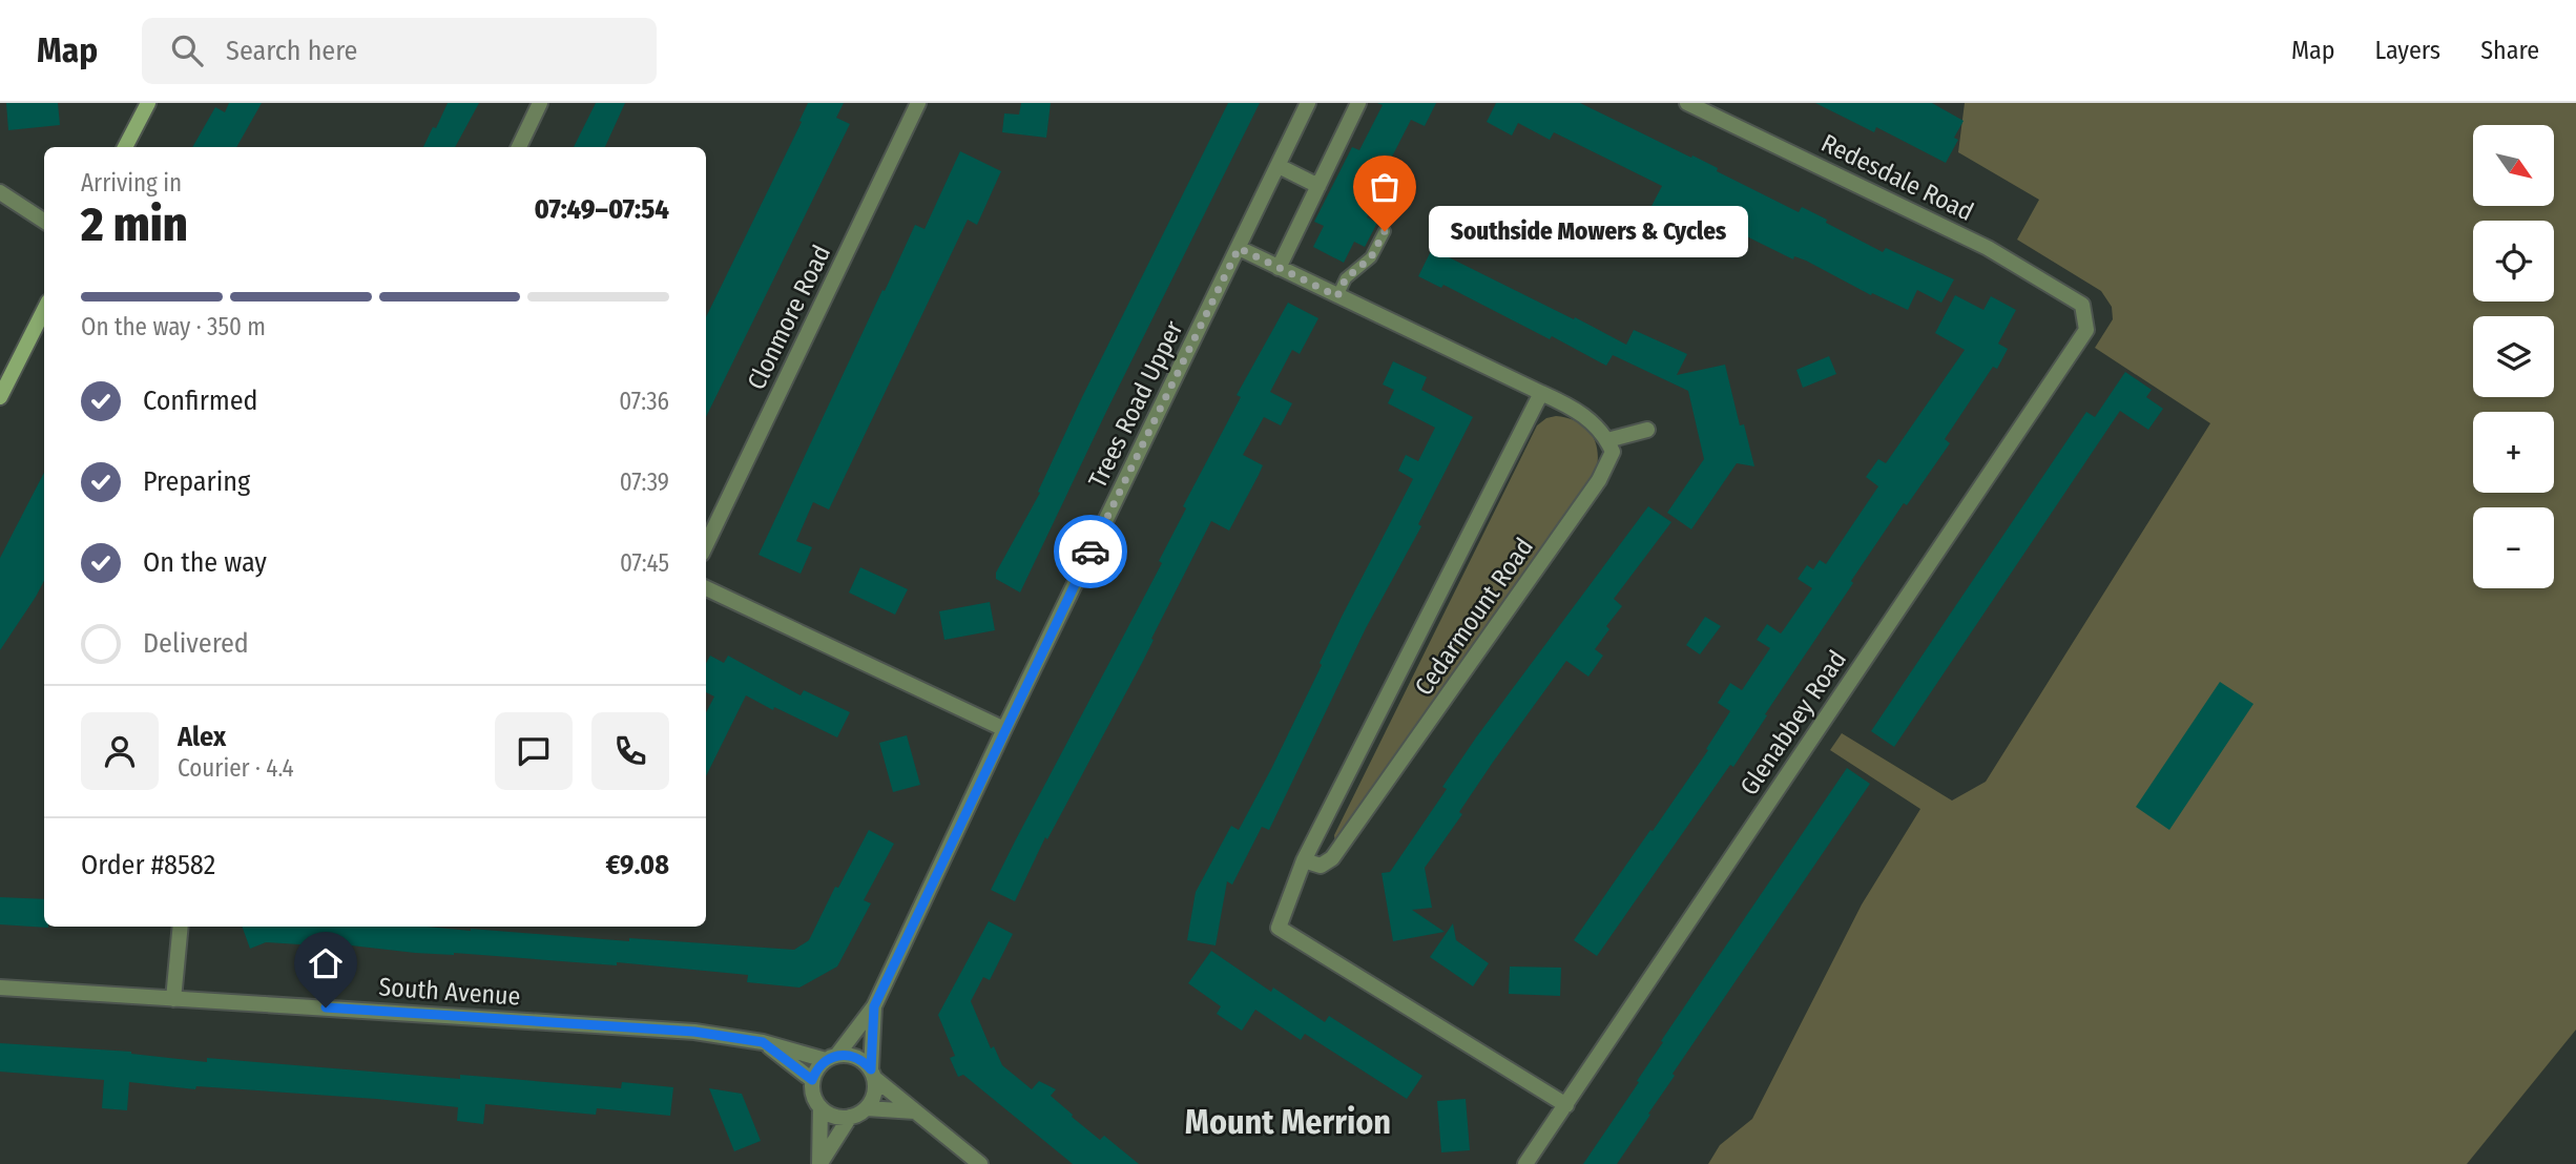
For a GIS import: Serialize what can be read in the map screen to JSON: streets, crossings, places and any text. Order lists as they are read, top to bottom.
{
  "streets": {
    "street": [
      "Redesdale Road",
      "Clonmore Road",
      "Trees Road Upper",
      "Cedarmount Road",
      "Glenabbey Road",
      "South Avenue"
    ]
  },
  "crossings": [
    ["Redesdale Road", "Glenabbey Road"],
    ["Cedarmount Road", "Glenabbey Road"]
  ],
  "districts": ["Mount Merrion"],
  "places": ["Southside Mowers & Cycles"],
  "north": "bottom right",
  "page": {
    "header": "Map",
    "search": "Search here",
    "nav": ["Map", "Layers", "Share"],
    "map_buttons": ["+", "−"],
    "heading": ["2 min", "Arriving in", "07:49–07:54"],
    "panel": [
      "Alex",
      "Courier · 4.4",
      "Order #8582",
      "€9.08"
    ],
    "bubble": "Southside Mowers & Cycles",
    "bar": "On the way · 350 m",
    "list": [
      ["Confirmed", "07:36"],
      ["Preparing", "07:39"],
      ["On the way", "07:45"],
      "Delivered"
    ]
  }
}
